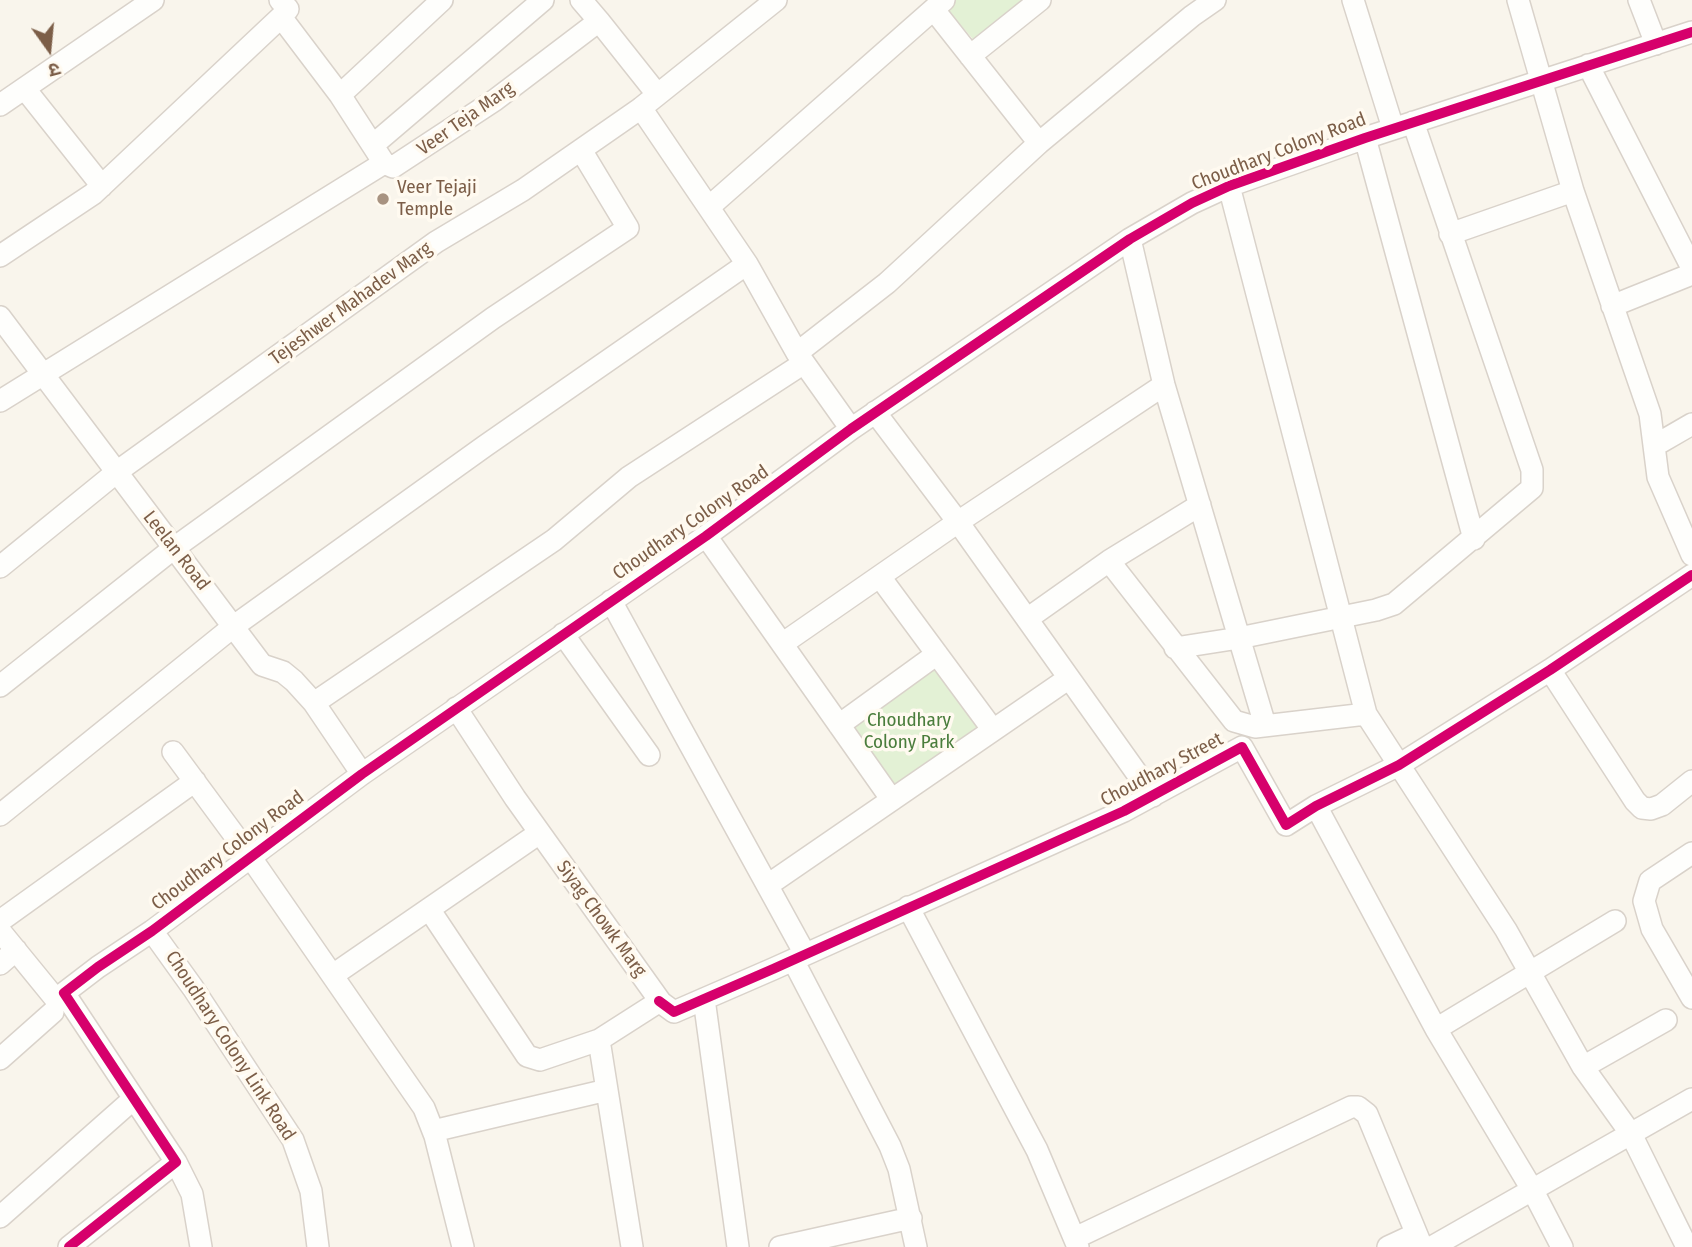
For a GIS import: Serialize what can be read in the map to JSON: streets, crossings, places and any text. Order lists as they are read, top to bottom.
{
  "streets": {
    "street": [
      "Veer Teja Marg",
      "Choudhary Colony Road",
      "Tejeshwer Mahadev Marg",
      "Leelan Road",
      "Choudhary Street",
      "Siyag Chowk Marg",
      "Choudhary Colony Link Road"
    ]
  },
  "crossings": [
    ["Choudhary Colony Road", "Leelan Road"],
    ["Choudhary Colony Road", "Siyag Chowk Marg"],
    ["Choudhary Colony Road", "Choudhary Colony Link Road"],
    ["Tejeshwer Mahadev Marg", "Leelan Road"],
    ["Choudhary Street", "Siyag Chowk Marg"]
  ],
  "parks": ["Choudhary Colony Park"],
  "places": ["Veer Tejaji Temple"],
  "north": "bottom"
}
